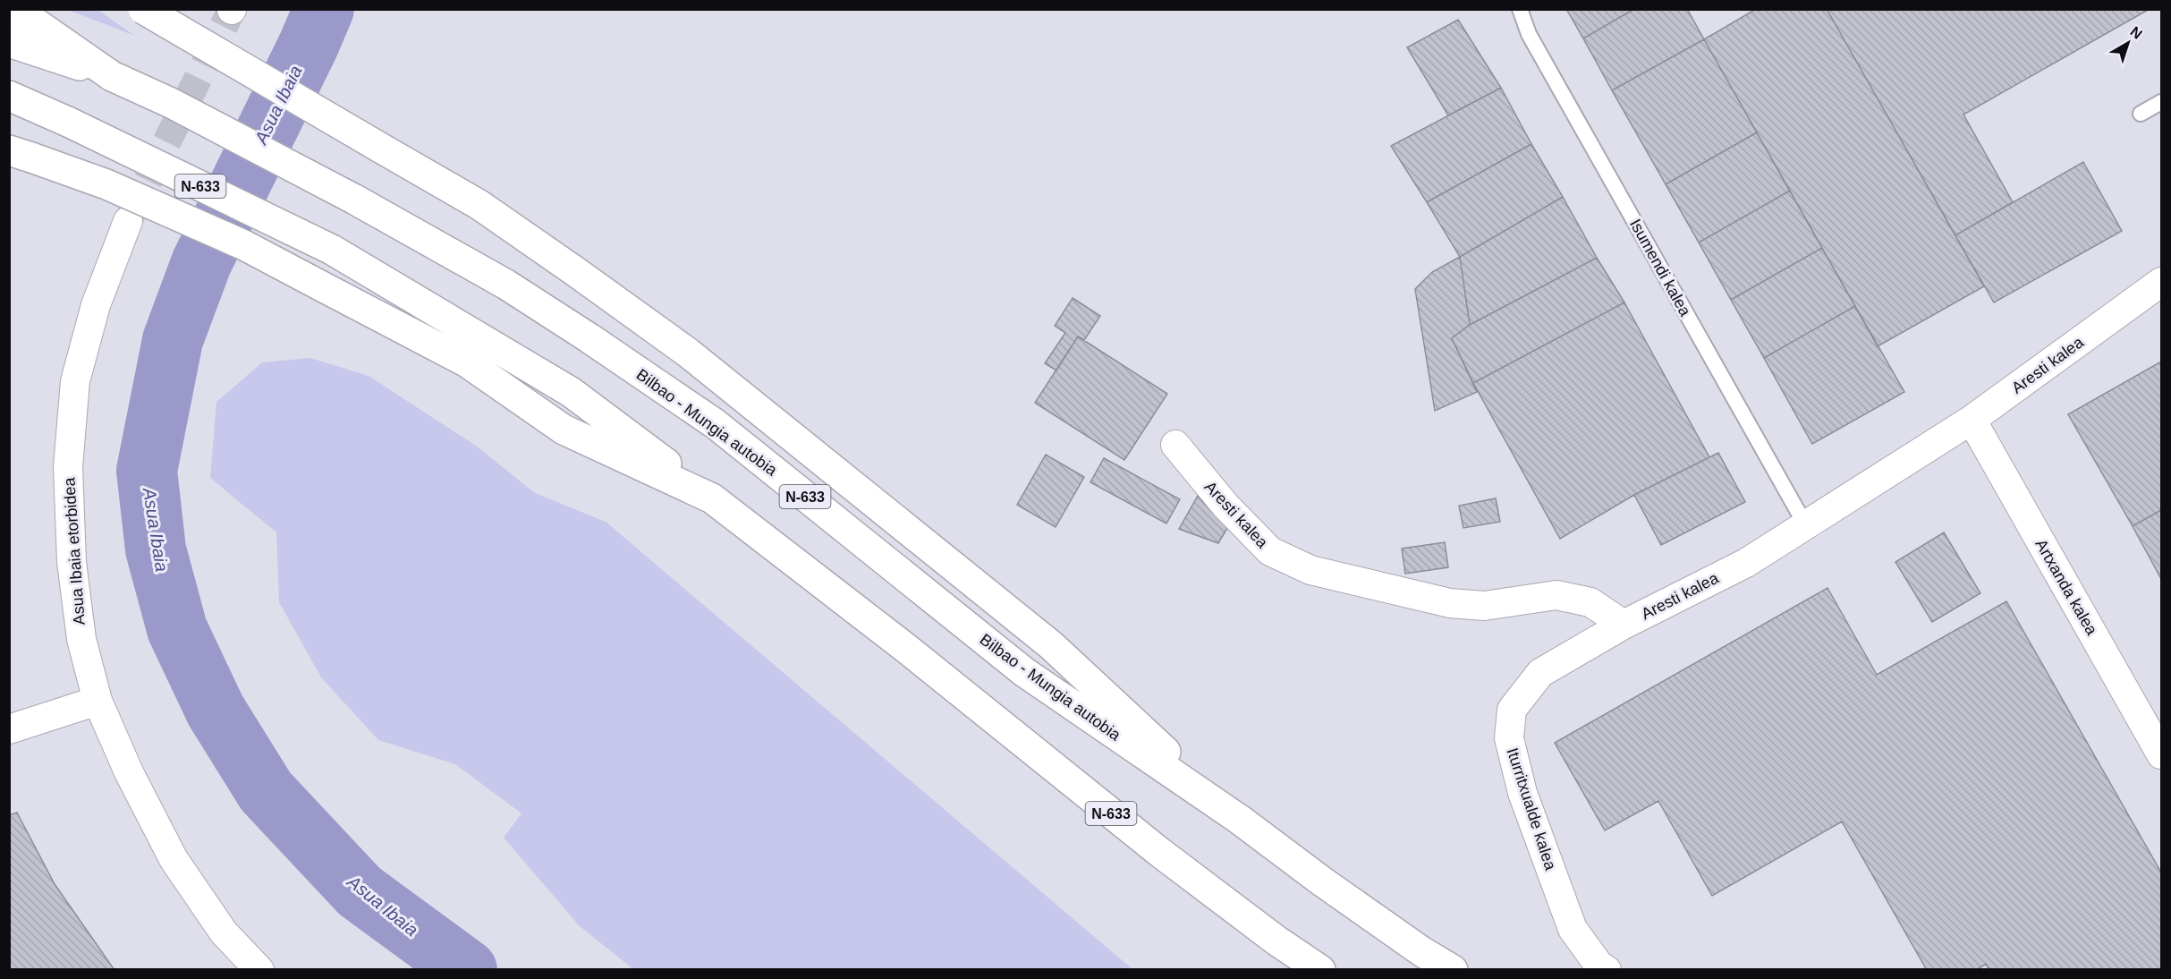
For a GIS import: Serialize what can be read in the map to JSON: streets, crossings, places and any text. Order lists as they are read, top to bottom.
{
  "streets": {
    "highway": ["N-633", "Bilbao - Mungia autobia"],
    "street": [
      "Aresti kalea",
      "Asua Ibaia etorbidea",
      "Artxanda kalea",
      "Iturritxualde kalea"
    ],
    "lane": ["Isumendi kalea"]
  },
  "crossings": [
    ["Isumendi kalea", "Aresti kalea"],
    ["Aresti kalea", "Artxanda kalea"],
    ["Aresti kalea", "Iturritxualde kalea"]
  ],
  "water": ["Asua Ibaia"],
  "north": "top right"
}
